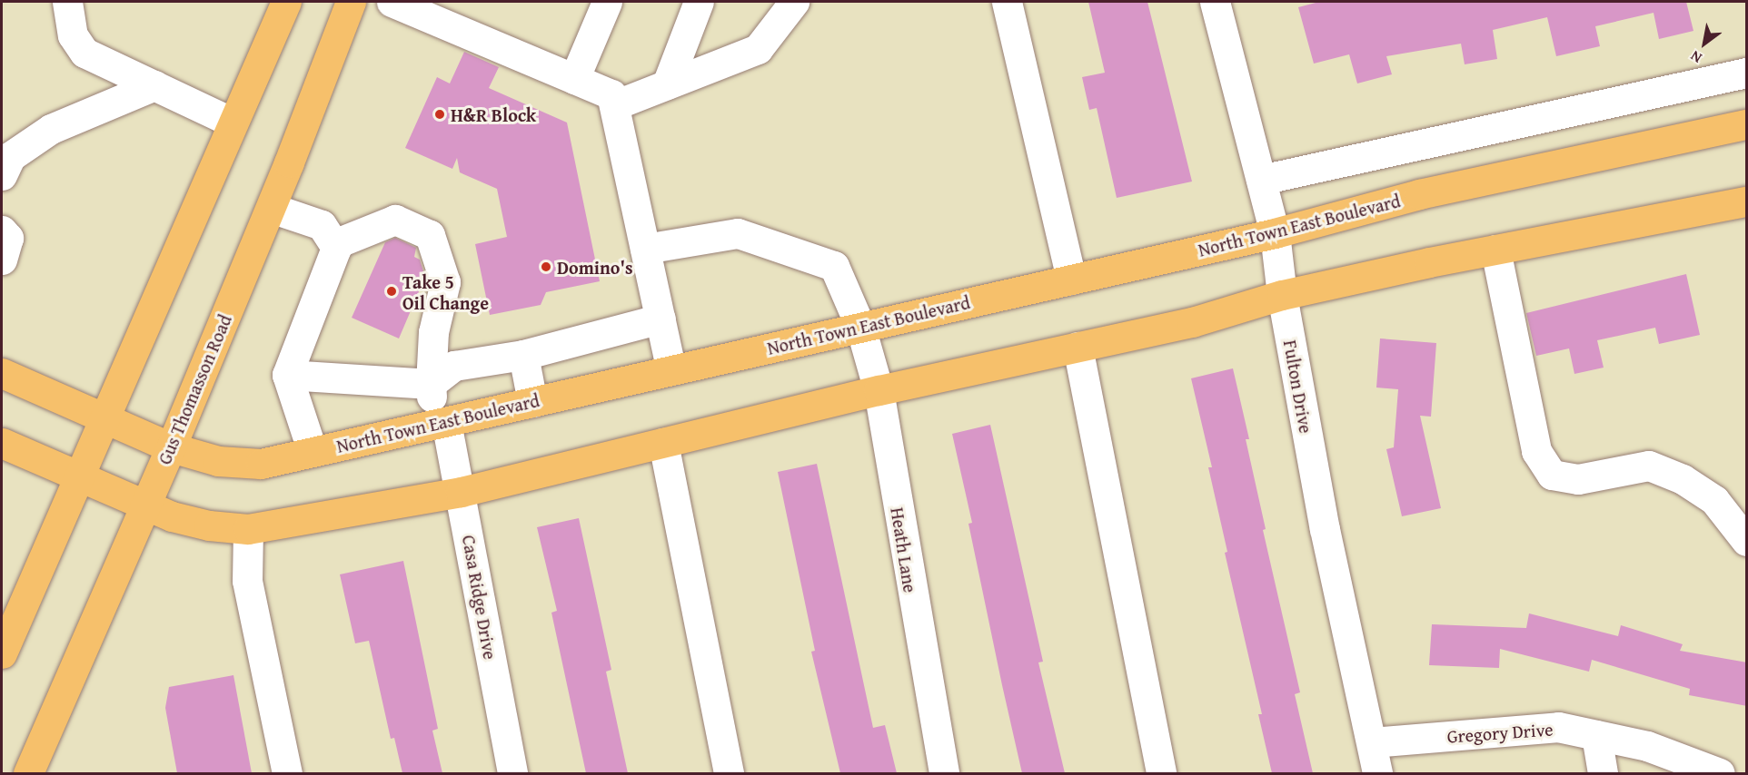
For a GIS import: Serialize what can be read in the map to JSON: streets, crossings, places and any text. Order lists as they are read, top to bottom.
{
  "streets": {
    "main road": ["North Town East Boulevard", "Gus Thomasson Road"],
    "street": [
      "Fulton Drive",
      "Heath Lane",
      "Casa Ridge Drive",
      "Gregory Drive"
    ]
  },
  "crossings": [
    ["North Town East Boulevard", "Fulton Drive"],
    ["North Town East Boulevard", "Gus Thomasson Road"],
    ["North Town East Boulevard", "Heath Lane"],
    ["North Town East Boulevard", "Casa Ridge Drive"],
    ["Fulton Drive", "Gregory Drive"]
  ],
  "places": ["H&R Block", "Domino's", "Take 5 Oil Change"],
  "north": "bottom left"
}
